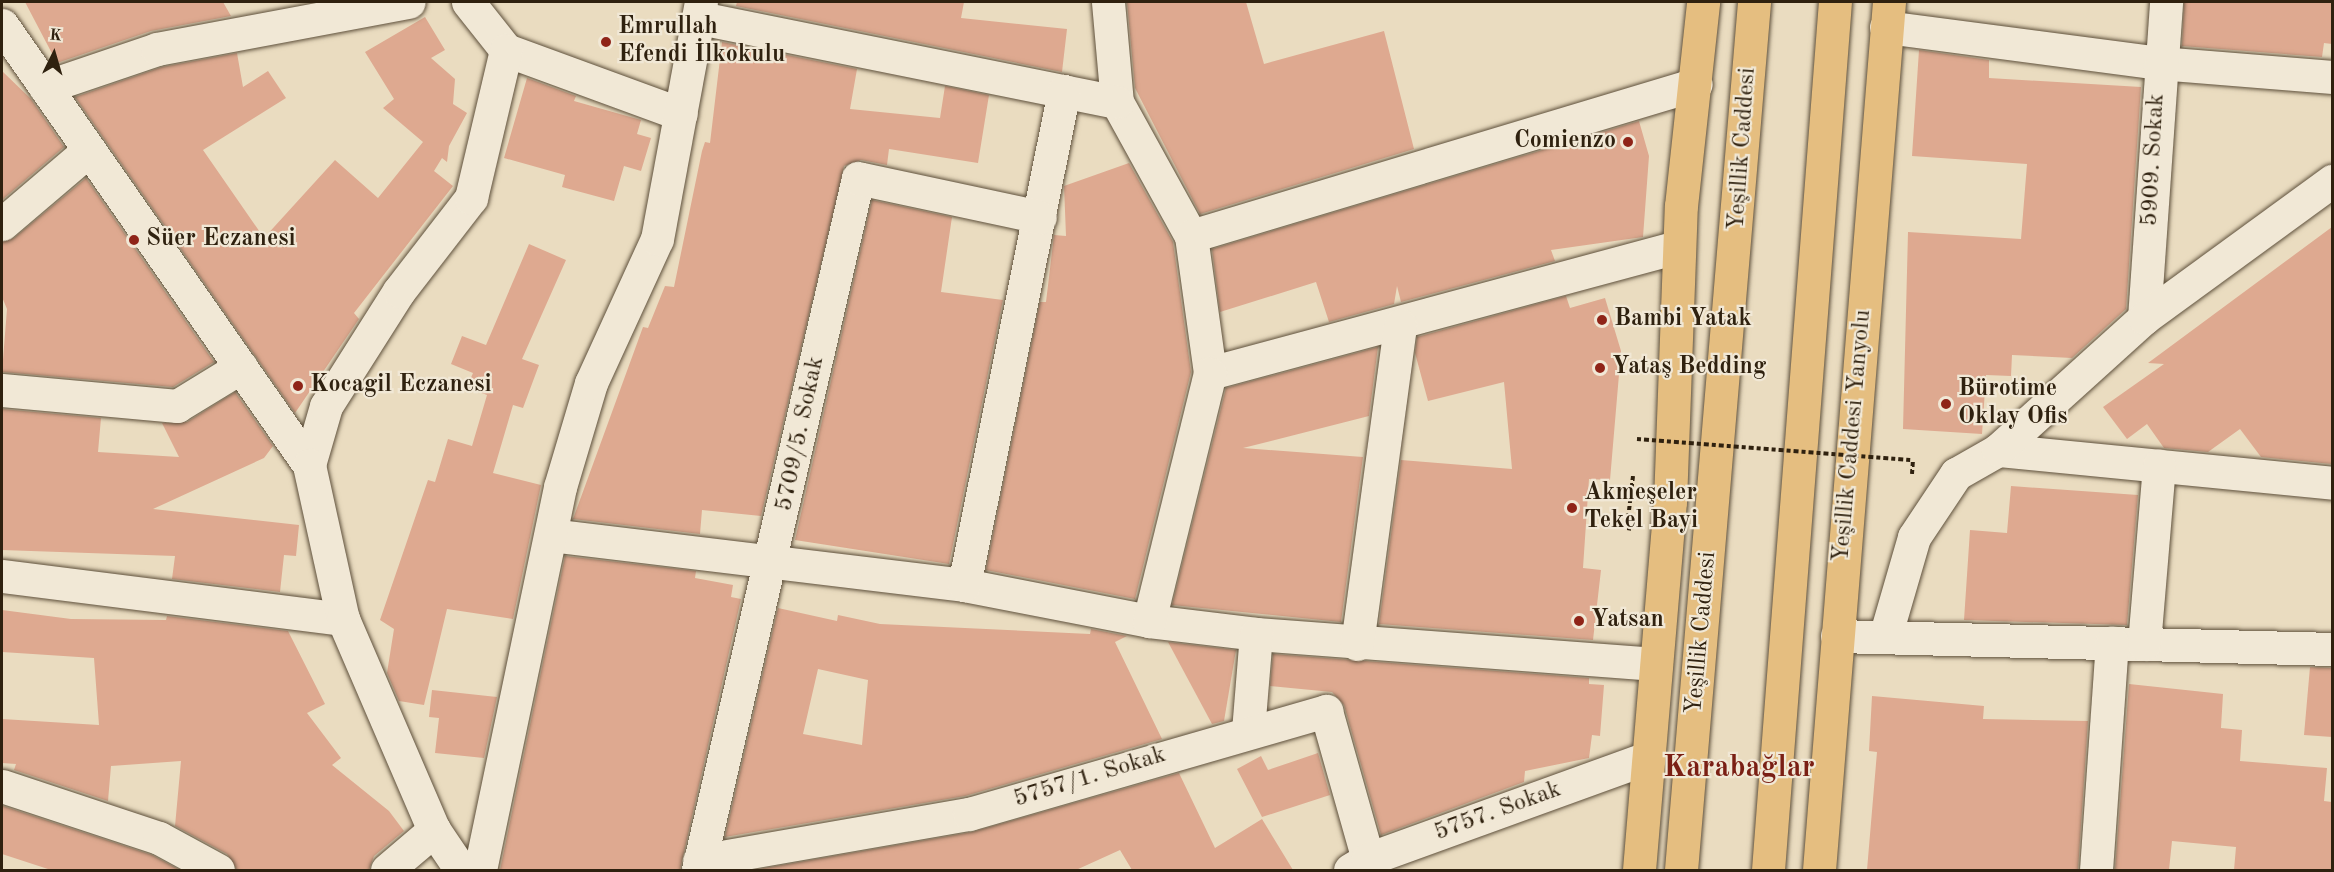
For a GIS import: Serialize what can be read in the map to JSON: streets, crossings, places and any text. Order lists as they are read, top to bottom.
{
  "streets": {
    "main road": ["Yeşillik Caddesi", "Yeşillik Caddesi Yanyolu"],
    "street": [
      "5909. Sokak",
      "5709/5. Sokak",
      "5757/1. Sokak",
      "5757. Sokak"
    ]
  },
  "crossings": [
    ["5709/5. Sokak", "5757/1. Sokak"],
    ["5757/1. Sokak", "5757. Sokak"]
  ],
  "districts": ["Karabağlar"],
  "places": [
    "Emrullah Efendi İlkokulu",
    "Comienzo",
    "Süer Eczanesi",
    "Bambi Yatak",
    "Yataş Bedding",
    "Kocagil Eczanesi",
    "Bürotime Oklay Ofis",
    "Akmeşeler Tekel Bayi",
    "Yatsan"
  ],
  "north": "top"
}
